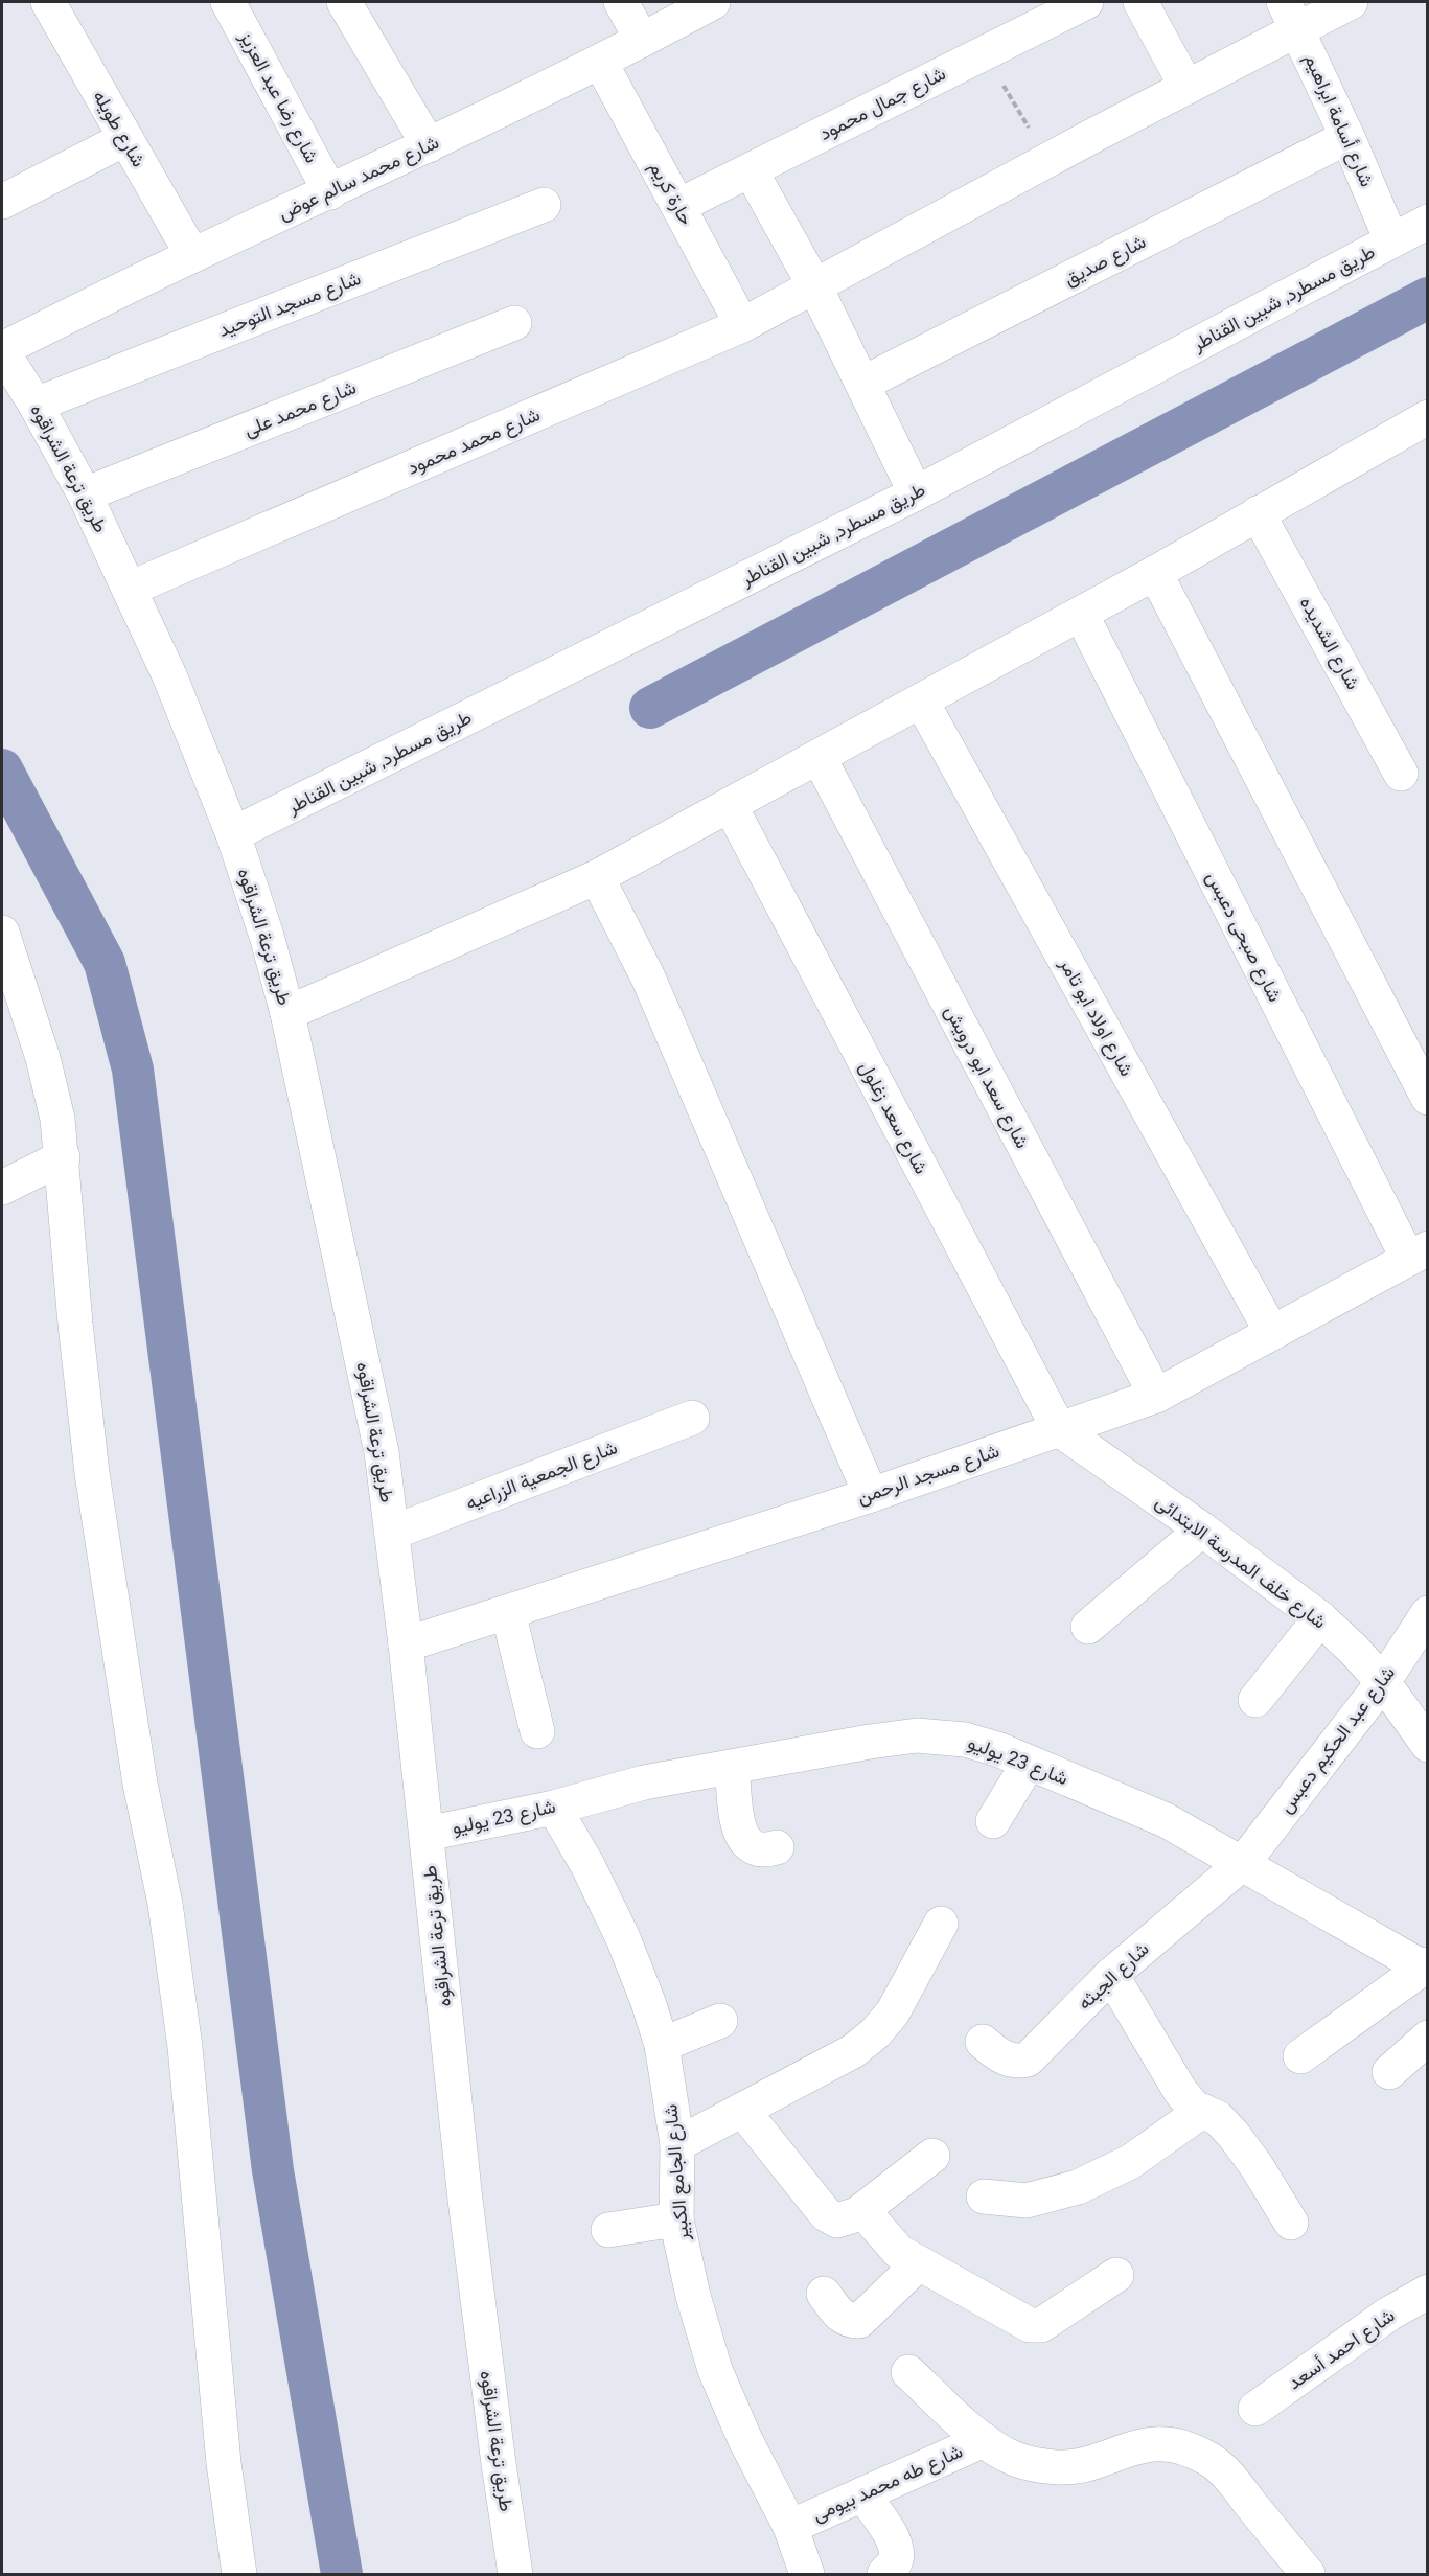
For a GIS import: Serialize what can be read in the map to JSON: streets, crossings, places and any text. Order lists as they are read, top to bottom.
{
  "streets": {
    "street": [
      "شارع رضا عبد العزيز",
      "شارع جمال محمود",
      "شارع أسامة ابراهيم",
      "شارع طويله",
      "شارع محمد سالم عوض",
      "حارة كريم",
      "شارع صديق",
      "طريق مسطرد, شبين القناطر",
      "شارع مسجد التوحيد",
      "شارع محمد على",
      "شارع محمد محمود",
      "طريق ترعة الشراقوه",
      "شارع الشديده",
      "شارع صبحى دعبس",
      "شارع اولاد ابو تامر",
      "شارع سعد ابو درويش",
      "شارع سعد زغلول",
      "شارع مسجد الرحمن",
      "شارع الجمعية الزراعيه",
      "شارع خلف المدرسة الابتدائى",
      "شارع عبد الحكيم دعبس",
      "شارع 23 يوليو",
      "شارع الجبثه",
      "شارع الجامع الكبير",
      "شارع احمد أسعد",
      "شارع طه محمد بيومى"
    ]
  },
  "crossings": [
    ["شارع رضا عبد العزيز", "شارع محمد سالم عوض"],
    ["شارع جمال محمود", "حارة كريم"],
    ["شارع أسامة ابراهيم", "شارع صديق"],
    ["شارع أسامة ابراهيم", "طريق مسطرد, شبين القناطر"],
    ["شارع أسامة ابراهيم", "شارع محمد محمود"],
    ["شارع طويله", "شارع محمد سالم عوض"],
    ["شارع محمد سالم عوض", "حارة كريم"],
    ["شارع محمد سالم عوض", "طريق ترعة الشراقوه"],
    ["حارة كريم", "شارع محمد محمود"],
    ["طريق مسطرد, شبين القناطر", "طريق ترعة الشراقوه"],
    ["شارع مسجد التوحيد", "طريق ترعة الشراقوه"],
    ["شارع محمد على", "طريق ترعة الشراقوه"],
    ["شارع محمد محمود", "طريق ترعة الشراقوه"],
    ["طريق ترعة الشراقوه", "شارع مسجد الرحمن"],
    ["طريق ترعة الشراقوه", "شارع الجمعية الزراعيه"],
    ["طريق ترعة الشراقوه", "شارع 23 يوليو"],
    ["شارع صبحى دعبس", "شارع مسجد الرحمن"],
    ["شارع اولاد ابو تامر", "شارع مسجد الرحمن"],
    ["شارع سعد ابو درويش", "شارع مسجد الرحمن"],
    ["شارع سعد زغلول", "شارع مسجد الرحمن"],
    ["شارع سعد زغلول", "شارع خلف المدرسة الابتدائى"],
    ["شارع مسجد الرحمن", "شارع خلف المدرسة الابتدائى"],
    ["شارع خلف المدرسة الابتدائى", "شارع عبد الحكيم دعبس"],
    ["شارع عبد الحكيم دعبس", "شارع 23 يوليو"],
    ["شارع عبد الحكيم دعبس", "شارع الجبثه"],
    ["شارع 23 يوليو", "شارع الجبثه"],
    ["شارع 23 يوليو", "شارع الجامع الكبير"],
    ["شارع الجامع الكبير", "شارع طه محمد بيومى"]
  ]
}
